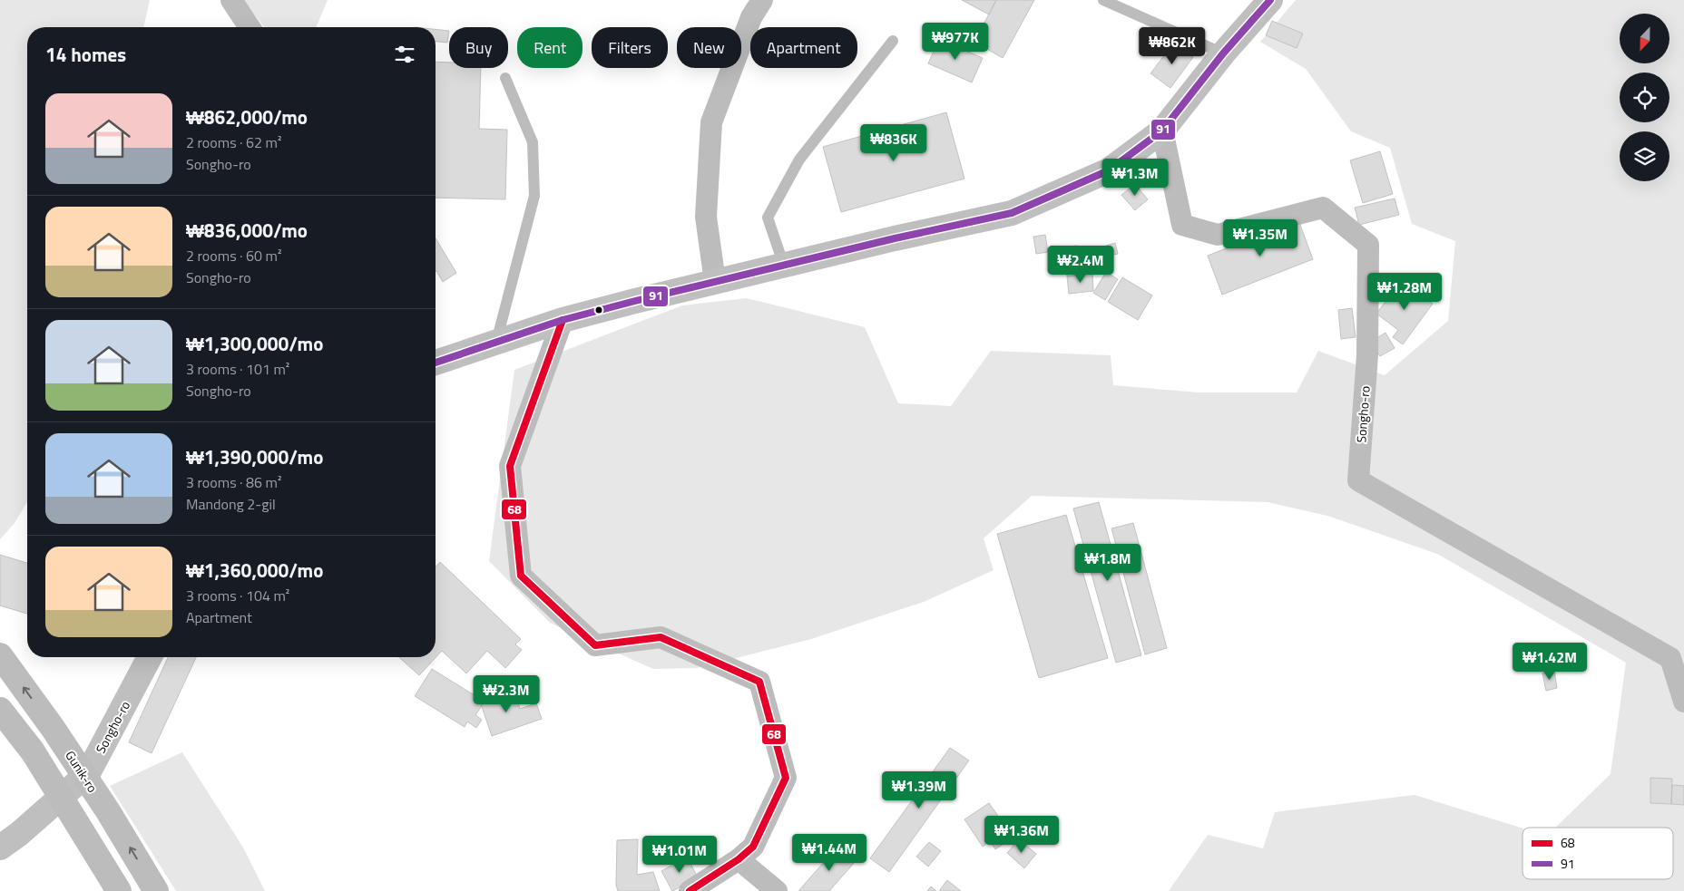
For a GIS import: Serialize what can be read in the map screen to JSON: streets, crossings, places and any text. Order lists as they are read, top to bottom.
{
  "streets": {
    "highway": ["Gunik-ro"],
    "main road": ["Songho-ro"]
  },
  "lines": ["transit line 91", "transit line 68"],
  "legend": ["68", "91"],
  "north": "bottom",
  "page": {
    "price": [
      "₩977K",
      "₩862K",
      "₩836K",
      "₩1.3M",
      "₩1.35M",
      "₩2.4M",
      "₩1.28M",
      "₩1.8M",
      "₩1.42M",
      "₩2.3M",
      "₩1.39M",
      "₩1.36M",
      "₩1.44M",
      "₩1.01M"
    ],
    "chip": [
      "Buy",
      "Rent",
      "Filters",
      "New",
      "Apartment"
    ],
    "heading": "14 homes",
    "list": [
      {
        "name": "₩862,000/mo",
        "note": "2 rooms · 62 m² · Songho-ro"
      },
      {
        "name": "₩836,000/mo",
        "note": "2 rooms · 60 m² · Songho-ro"
      },
      {
        "name": "₩1,300,000/mo",
        "note": "3 rooms · 101 m² · Songho-ro"
      },
      {
        "name": "₩1,390,000/mo",
        "note": "3 rooms · 86 m² · Mandong 2-gil"
      },
      {
        "name": "₩1,360,000/mo",
        "note": "3 rooms · 104 m² · Apartment"
      }
    ]
  }
}
